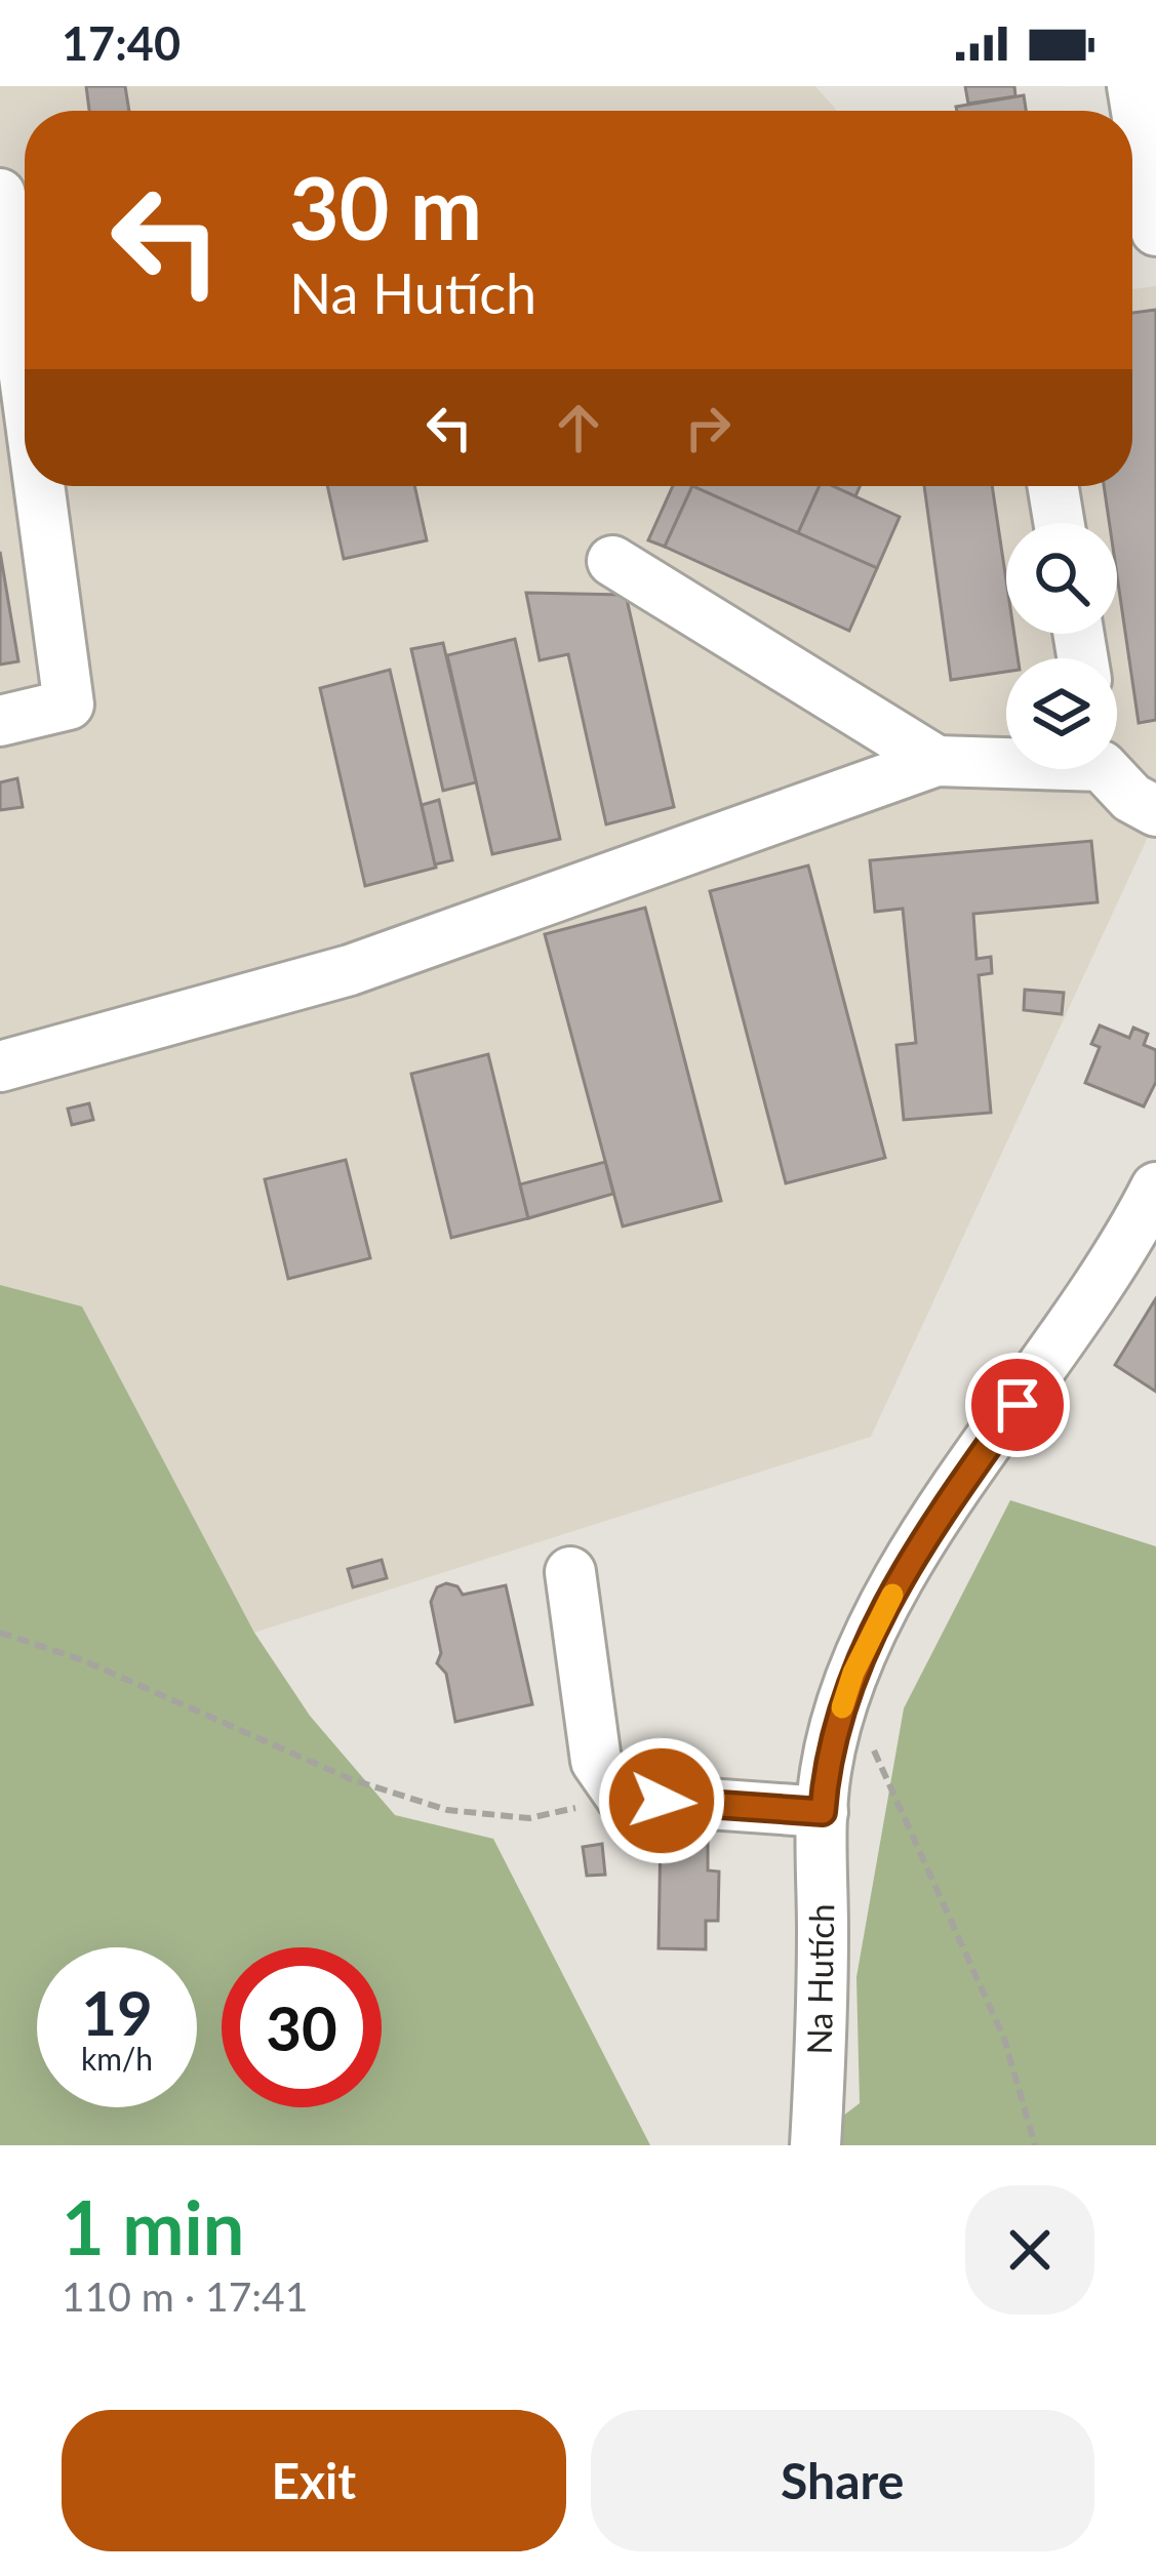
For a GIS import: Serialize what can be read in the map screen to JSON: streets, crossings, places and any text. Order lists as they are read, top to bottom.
{
  "streets": {
    "street": ["Na Hutích"]
  },
  "page": {
    "status": "17:40",
    "turn": ["30 m", "Na Hutích"],
    "speed": "19 km/h",
    "limit": "30",
    "heading": ["1 min", "110 m · 17:41"],
    "buttons": ["Exit", "Share"]
  }
}
